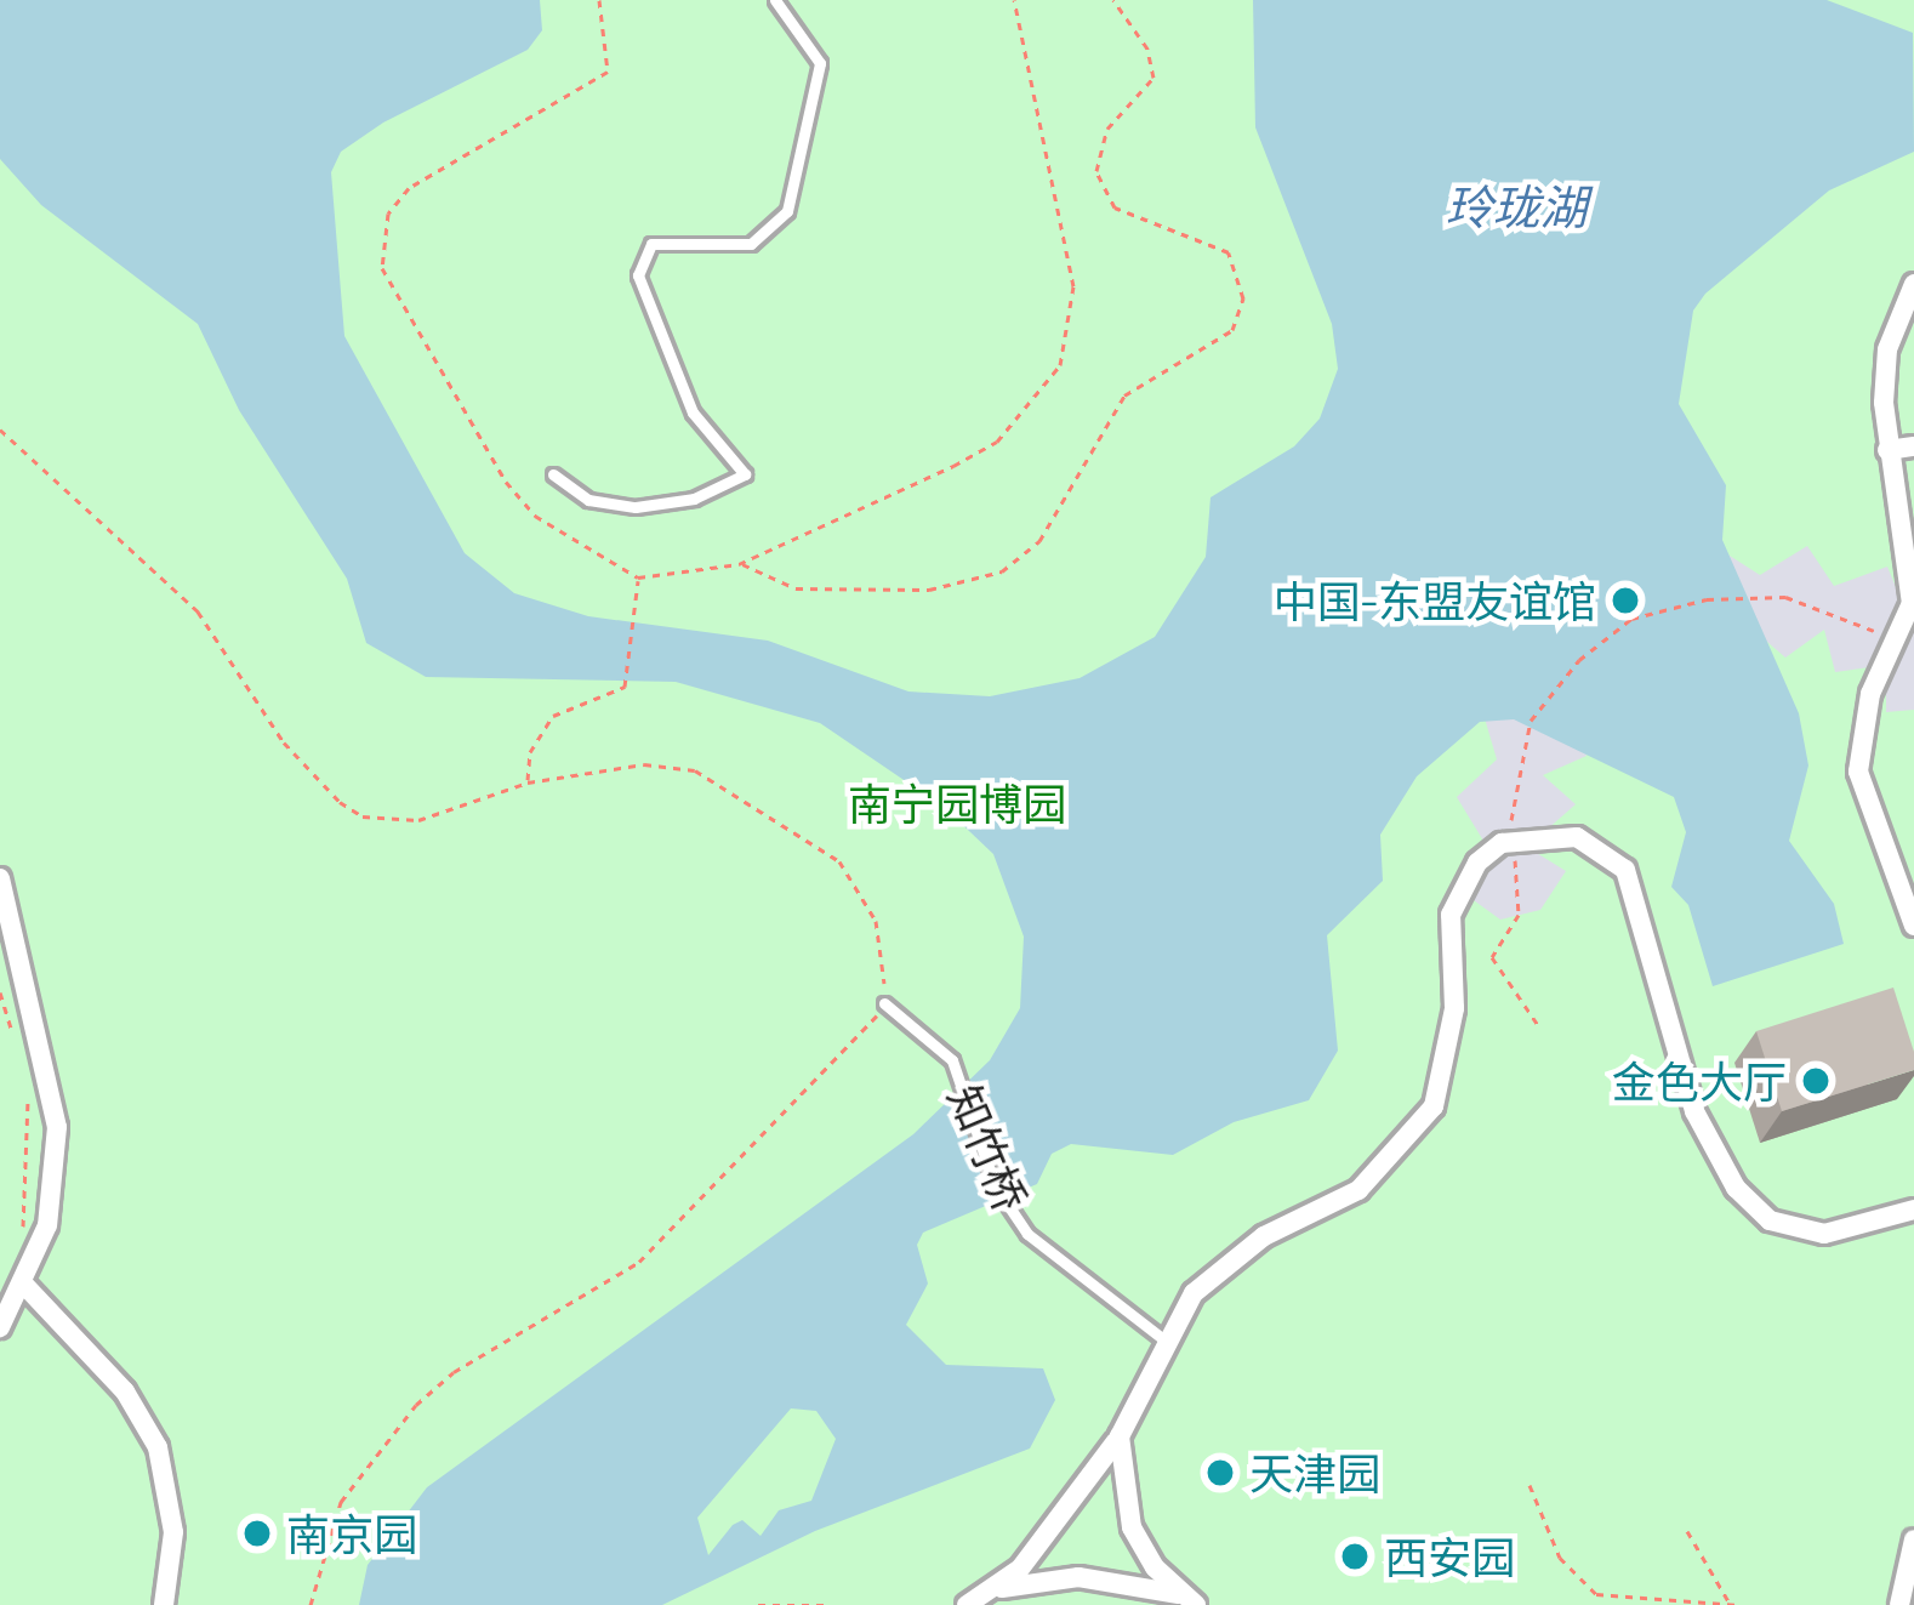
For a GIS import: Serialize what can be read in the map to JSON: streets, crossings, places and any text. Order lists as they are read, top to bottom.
{
  "streets": {
    "lane": ["知竹桥"]
  },
  "water": ["玲珑湖"],
  "parks": ["南宁园博园"],
  "places": [
    "中国-东盟友谊馆",
    "金色大厅",
    "天津园",
    "南京园",
    "西安园"
  ]
}
